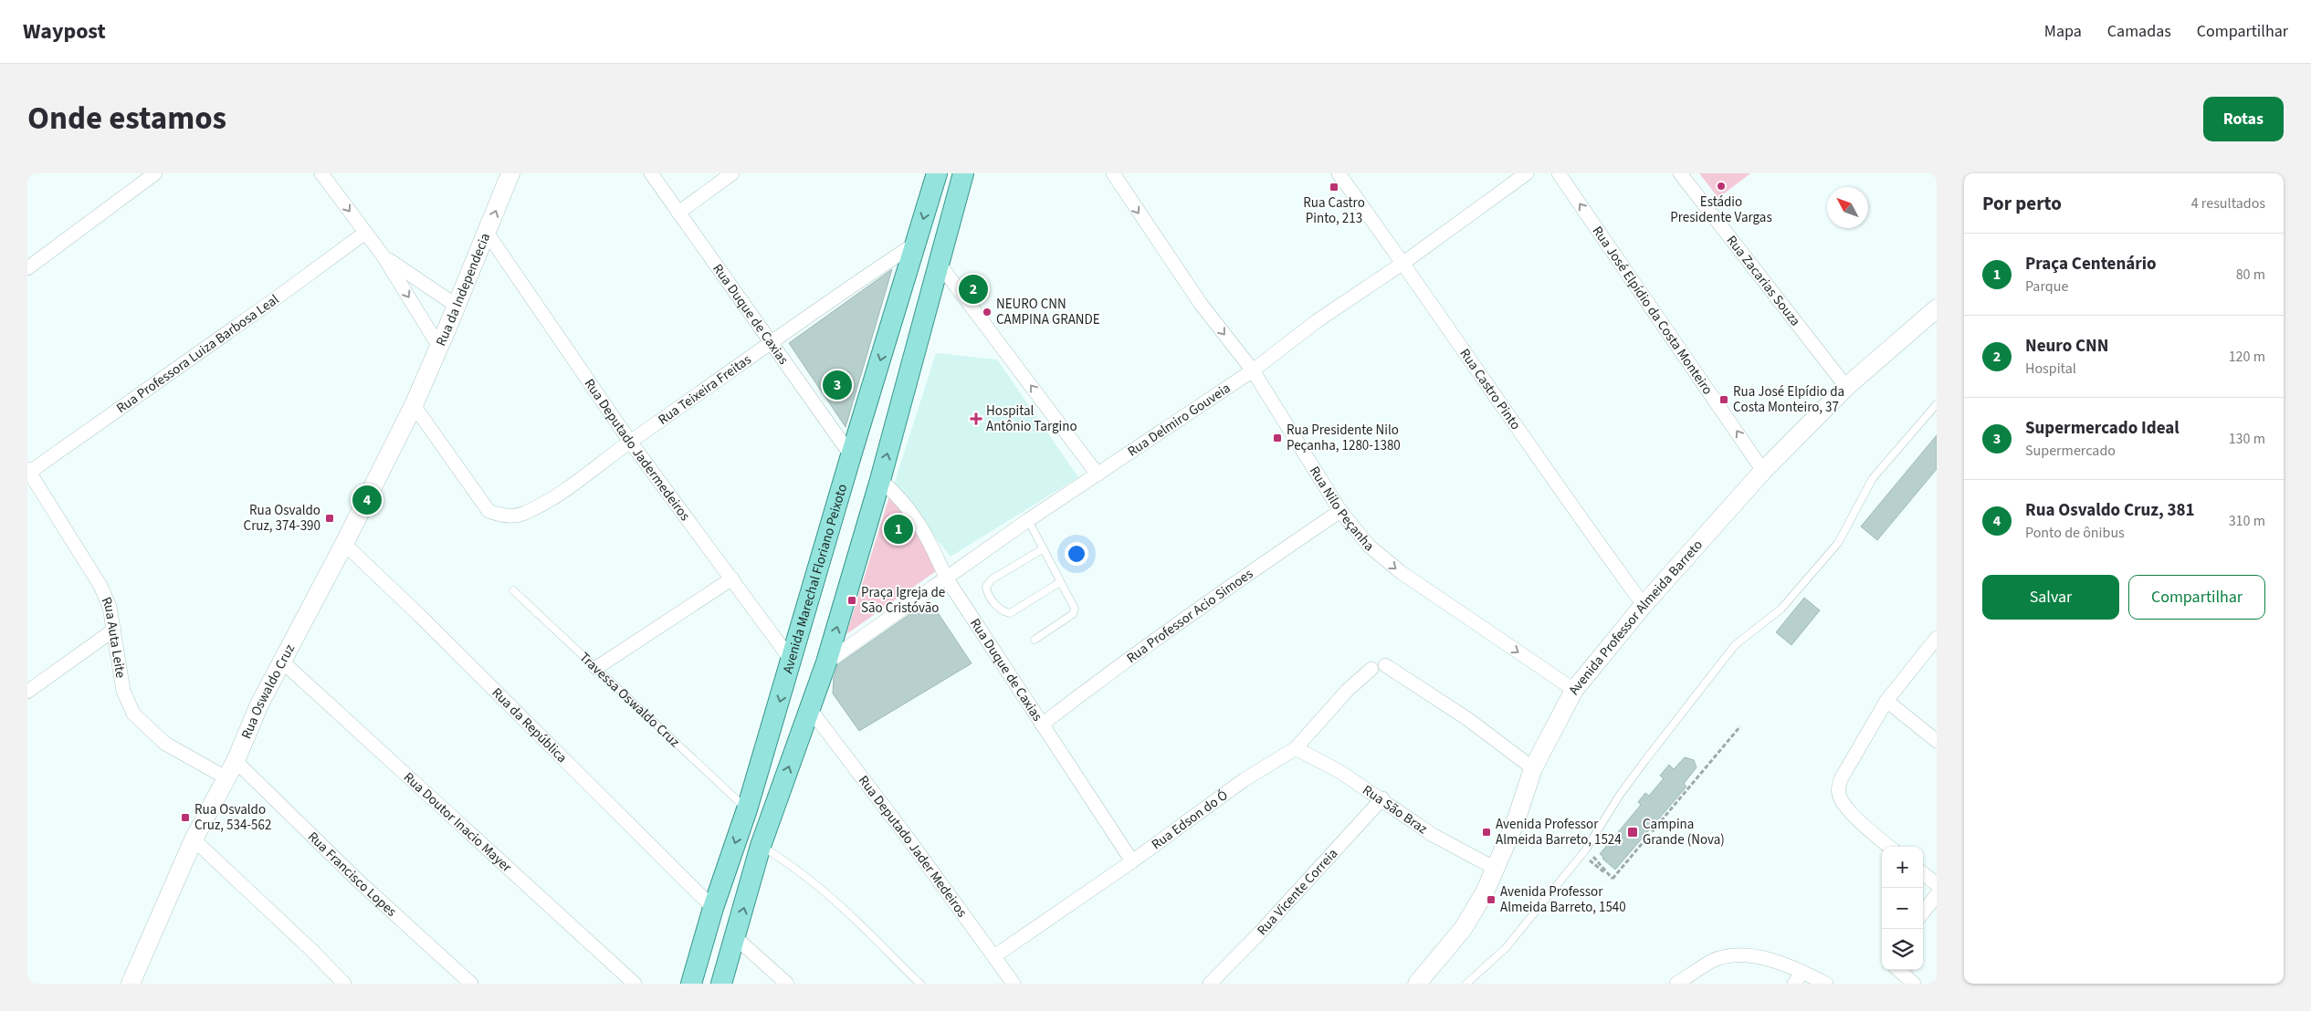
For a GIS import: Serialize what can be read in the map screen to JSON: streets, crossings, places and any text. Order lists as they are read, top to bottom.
{
  "streets": {
    "main road": ["Avenida Marechal Floriano Peixoto"],
    "street": [
      "Rua Zacarias Souza",
      "Rua da Independecia",
      "Rua José Elpídio da Costa Monteiro",
      "Rua Duque de Caxias",
      "Rua Professora Luiza Barbosa Leal",
      "Rua Teixeira Freitas",
      "Rua Castro Pinto",
      "Rua Delmiro Gouveia",
      "Rua Deputado Jadermedeiros",
      "Rua Nilo Peçanha",
      "Rua Professor Acio Simoes",
      "Avenida Professor Almeida Barreto",
      "Rua Auta Leite",
      "Rua Oswaldo Cruz",
      "Rua da República",
      "Rua São Braz",
      "Rua Edson do Ó",
      "Rua Doutor Inacio Mayer",
      "Rua Deputado Jader Medeiros",
      "Rua Francisco Lopes",
      "Rua Vicente Correia"
    ],
    "lane": ["Travessa Oswaldo Cruz"]
  },
  "crossings": [
    ["Rua Zacarias Souza", "Avenida Professor Almeida Barreto"],
    ["Rua da Independecia", "Rua Teixeira Freitas"],
    ["Rua da Independecia", "Rua Deputado Jadermedeiros"],
    ["Rua da Independecia", "Rua Oswaldo Cruz"],
    ["Rua José Elpídio da Costa Monteiro", "Avenida Professor Almeida Barreto"],
    ["Rua Duque de Caxias", "Rua Teixeira Freitas"],
    ["Rua Duque de Caxias", "Rua Delmiro Gouveia"],
    ["Rua Duque de Caxias", "Avenida Marechal Floriano Peixoto"],
    ["Rua Duque de Caxias", "Rua Professor Acio Simoes"],
    ["Rua Duque de Caxias", "Rua Edson do Ó"],
    ["Rua Professora Luiza Barbosa Leal", "Rua Auta Leite"],
    ["Rua Teixeira Freitas", "Rua Deputado Jadermedeiros"],
    ["Rua Teixeira Freitas", "Avenida Marechal Floriano Peixoto"],
    ["Rua Teixeira Freitas", "Rua Oswaldo Cruz"],
    ["Rua Castro Pinto", "Rua Delmiro Gouveia"],
    ["Rua Castro Pinto", "Avenida Professor Almeida Barreto"],
    ["Rua Delmiro Gouveia", "Rua Nilo Peçanha"],
    ["Rua Deputado Jadermedeiros", "Avenida Marechal Floriano Peixoto"],
    ["Rua Nilo Peçanha", "Rua Professor Acio Simoes"],
    ["Rua Nilo Peçanha", "Avenida Professor Almeida Barreto"],
    ["Avenida Marechal Floriano Peixoto", "Travessa Oswaldo Cruz"],
    ["Avenida Marechal Floriano Peixoto", "Rua da República"],
    ["Avenida Professor Almeida Barreto", "Rua São Braz"],
    ["Rua Auta Leite", "Rua Oswaldo Cruz"],
    ["Rua Oswaldo Cruz", "Rua da República"],
    ["Rua Oswaldo Cruz", "Rua Doutor Inacio Mayer"],
    ["Rua Oswaldo Cruz", "Rua Francisco Lopes"],
    ["Rua São Braz", "Rua Edson do Ó"],
    ["Rua São Braz", "Rua Vicente Correia"],
    ["Rua Edson do Ó", "Rua Deputado Jader Medeiros"]
  ],
  "one_way": ["Rua José Elpídio da Costa Monteiro"],
  "places": {
    "other": ["Estádio Presidente Vargas", "NEURO CNN CAMPINA GRANDE"],
    "transit": [
      "Rua Castro Pinto, 213",
      "Rua José Elpídio da Costa Monteiro, 37",
      "Rua Presidente Nilo Peçanha, 1280-1380",
      "Rua Osvaldo Cruz, 374-390",
      "Praça Igreja de São Cristóvão",
      "Rua Osvaldo Cruz, 534-562",
      "Avenida Professor Almeida Barreto, 1524",
      "Campina Grande (Nova)",
      "Avenida Professor Almeida Barreto, 1540"
    ],
    "health": ["Hospital Antônio Targino"]
  },
  "north": "top left",
  "page": {
    "header": "Waypost",
    "nav": ["Mapa", "Camadas", "Compartilhar"],
    "title": "Onde estamos",
    "buttons": [
      "Rotas",
      ["Salvar", "Compartilhar"]
    ],
    "heading": ["Por perto", "4 resultados"],
    "list": [
      {
        "mark": "1",
        "name": "Praça Centenário",
        "note": "Parque",
        "value": "80 m"
      },
      {
        "mark": "2",
        "name": "Neuro CNN",
        "note": "Hospital",
        "value": "120 m"
      },
      {
        "mark": "3",
        "name": "Supermercado Ideal",
        "note": "Supermercado",
        "value": "130 m"
      },
      {
        "mark": "4",
        "name": "Rua Osvaldo Cruz, 381",
        "note": "Ponto de ônibus",
        "value": "310 m"
      }
    ],
    "pins": [
      "2",
      "3",
      "4",
      "1"
    ],
    "map_buttons": ["+", "−"]
  }
}
